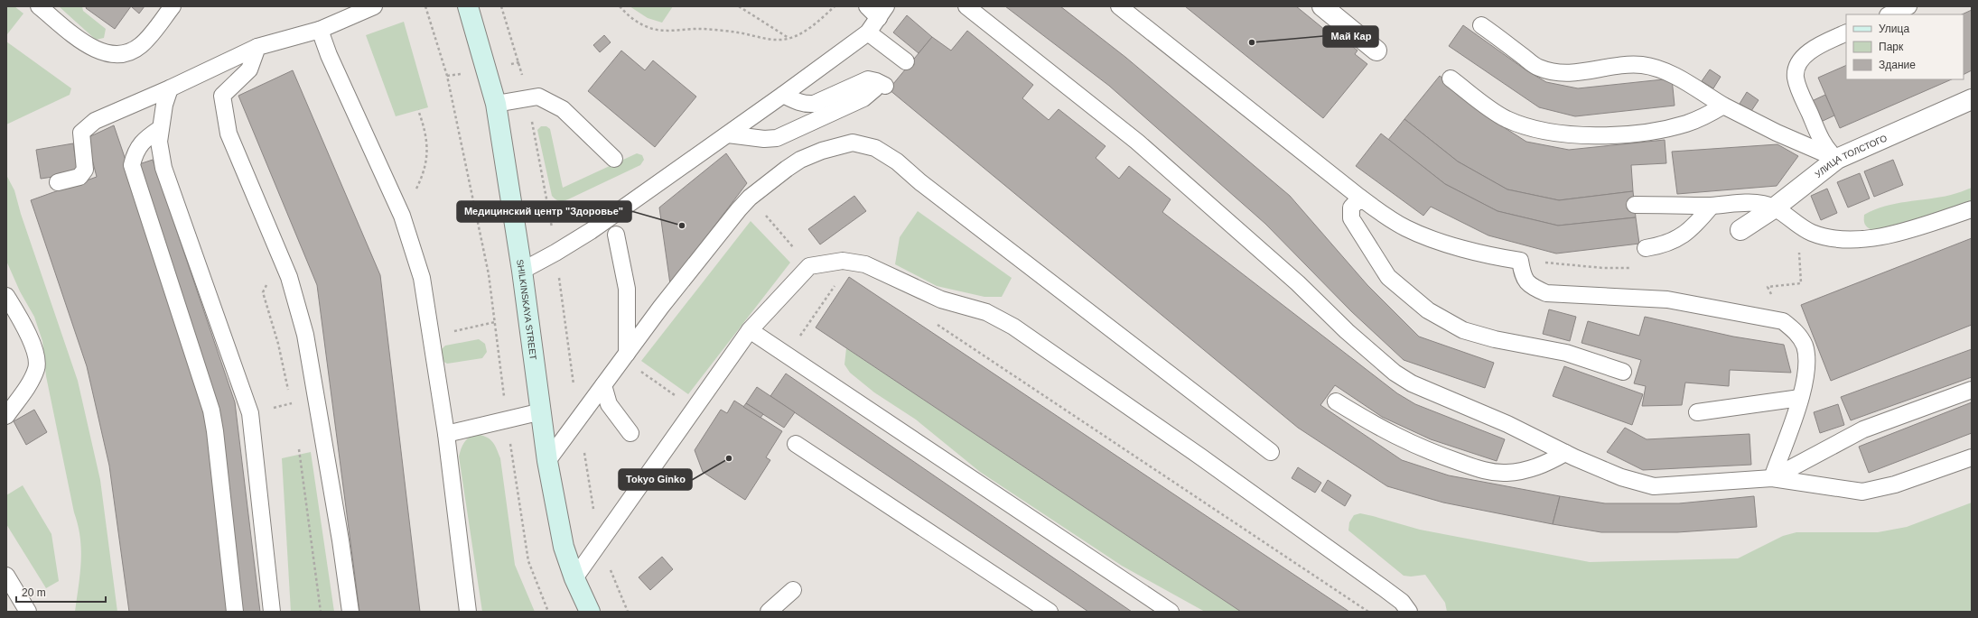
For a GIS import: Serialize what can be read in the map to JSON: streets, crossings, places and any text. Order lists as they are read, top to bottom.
{
  "streets": {
    "main road": ["SHILKINSKAYA STREET"],
    "street": ["УЛИЦА ТОЛСТОГО"]
  },
  "places": ["Май Кар", "Медицинский центр \"Здоровье\"", "Tokyo Ginko"],
  "legend": ["Улица", "Парк", "Здание"],
  "scale_bar": "20 m"
}
